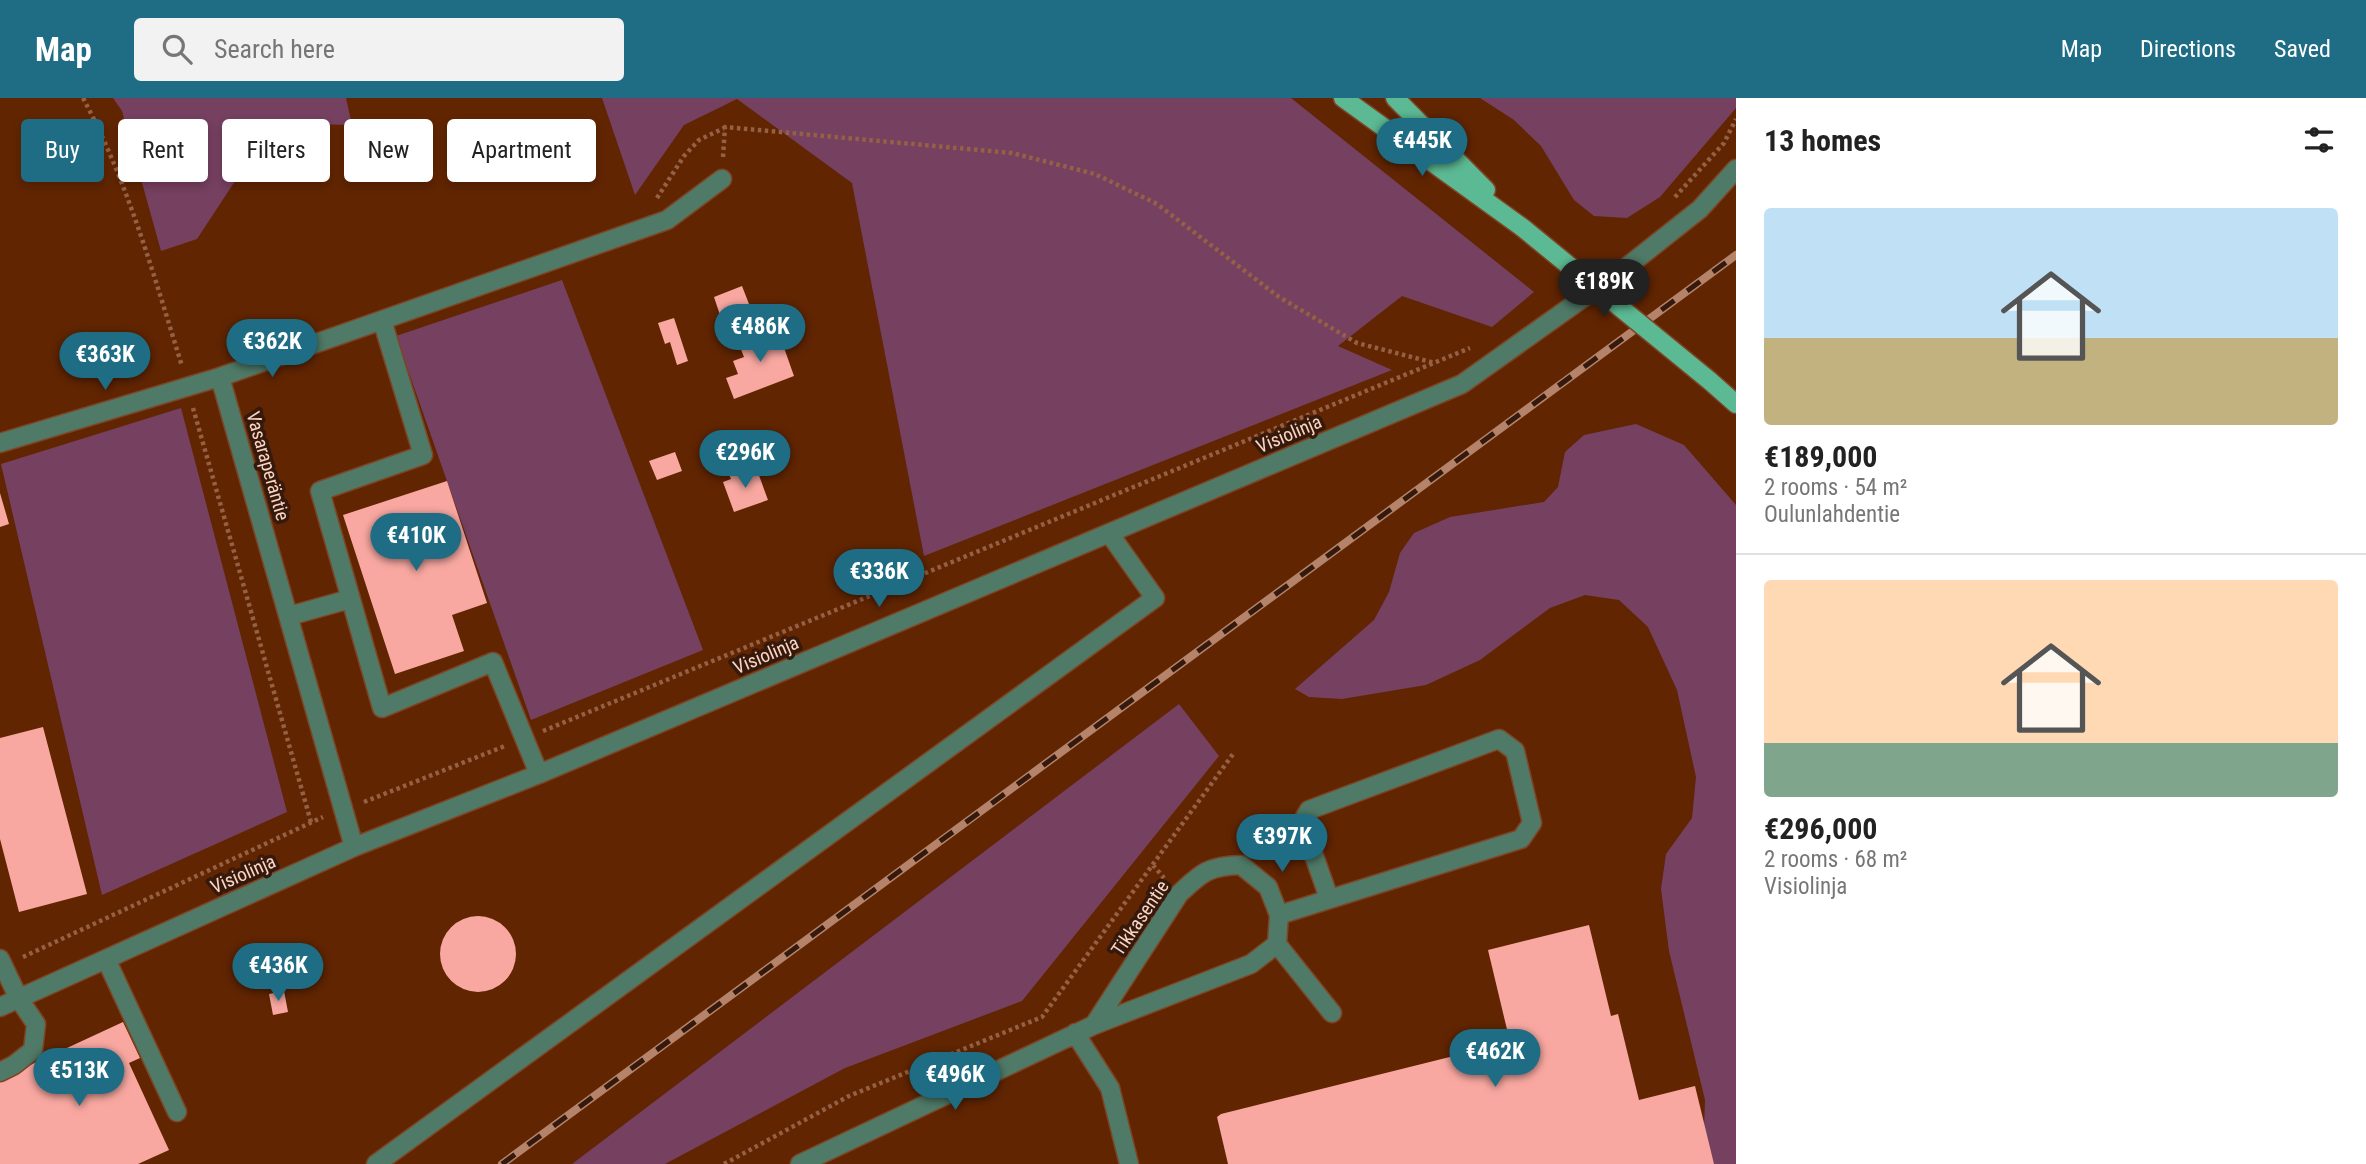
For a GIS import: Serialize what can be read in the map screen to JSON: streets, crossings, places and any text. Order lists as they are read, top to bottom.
{
  "streets": {
    "street": ["Visiolinja", "Vasaraperäntie", "Tikkasentie"]
  },
  "crossings": [
    ["Visiolinja", "Vasaraperäntie"]
  ],
  "page": {
    "header": "Map",
    "search": "Search here",
    "nav": ["Map", "Directions", "Saved"],
    "heading": "13 homes",
    "price": [
      "€445K",
      "€189K",
      "€486K",
      "€362K",
      "€363K",
      "€296K",
      "€410K",
      "€336K",
      "€397K",
      "€436K",
      "€462K",
      "€513K",
      "€496K"
    ],
    "chip": [
      "Buy",
      "Rent",
      "Filters",
      "New",
      "Apartment"
    ],
    "list": [
      {
        "name": "€189,000",
        "note": "2 rooms · 54 m² · Oulunlahdentie"
      },
      {
        "name": "€296,000",
        "note": "2 rooms · 68 m² · Visiolinja"
      }
    ]
  }
}
